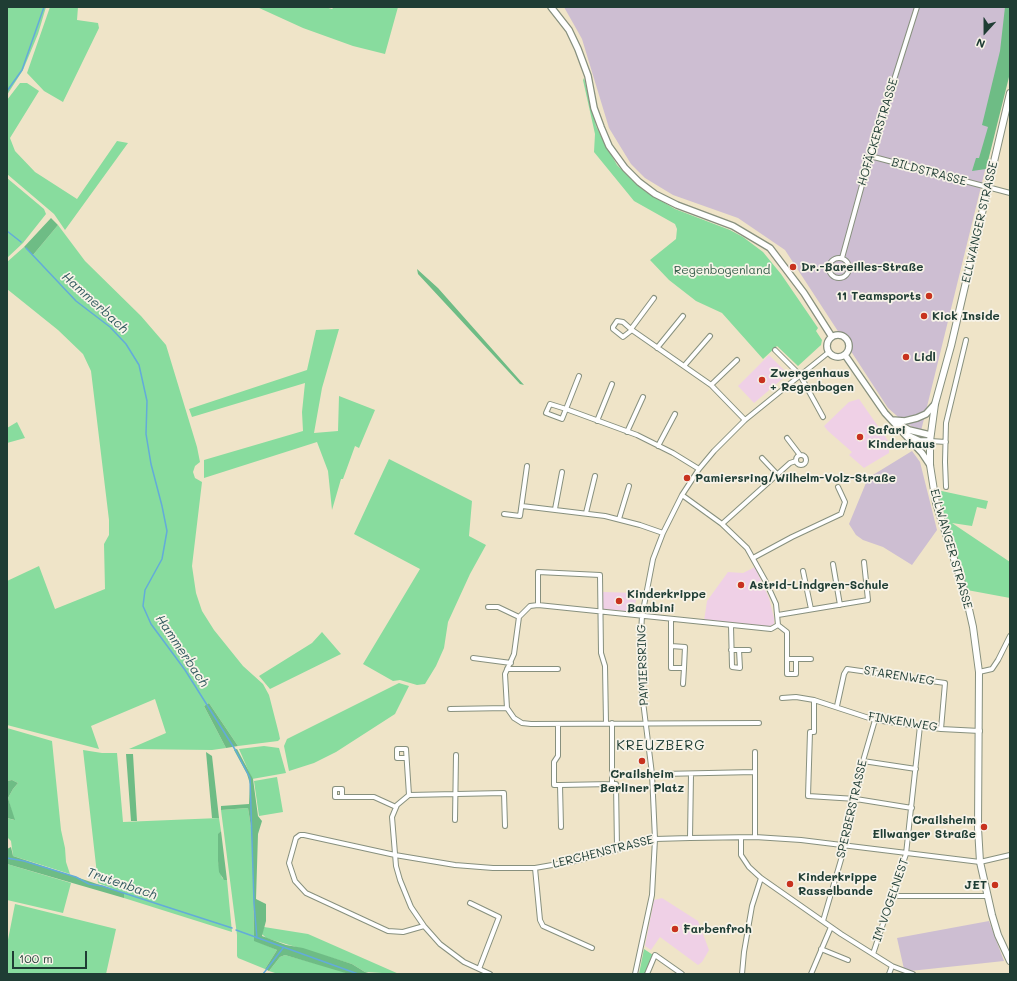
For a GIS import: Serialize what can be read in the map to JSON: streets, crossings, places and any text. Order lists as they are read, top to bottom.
{
  "streets": {
    "main road": ["ELLWANGER STRASSE"],
    "street": [
      "HOFÄCKERSTRASSE",
      "BILDSTRASSE",
      "PAMIERSRING",
      "STARENWEG",
      "FINKENWEG",
      "SPERBERSTRASSE",
      "LERCHENSTRASSE",
      "IM VOGELNEST"
    ]
  },
  "crossings": [
    ["HOFÄCKERSTRASSE", "BILDSTRASSE"],
    ["BILDSTRASSE", "ELLWANGER STRASSE"],
    ["ELLWANGER STRASSE", "FINKENWEG"],
    ["ELLWANGER STRASSE", "LERCHENSTRASSE"],
    ["PAMIERSRING", "LERCHENSTRASSE"],
    ["STARENWEG", "FINKENWEG"],
    ["FINKENWEG", "SPERBERSTRASSE"],
    ["FINKENWEG", "IM VOGELNEST"],
    ["SPERBERSTRASSE", "LERCHENSTRASSE"],
    ["LERCHENSTRASSE", "IM VOGELNEST"]
  ],
  "districts": ["KREUZBERG"],
  "water": ["Hammerbach", "Trutenbach"],
  "parks": ["Regenbogenland"],
  "places": [
    "Dr.-Bareilles-Straße",
    "11 Teamsports",
    "Kick Inside",
    "Lidl",
    "Zwergenhaus + Regenbogen",
    "Safari Kinderhaus",
    "Pamiersring/Wilhelm-Volz-Straße",
    "Astrid-Lindgren-Schule",
    "Kinderkrippe Bambini",
    "Crailsheim Berliner Platz",
    "Crailsheim Ellwanger Straße",
    "Kinderkrippe Rasselbande",
    "JET",
    "Farbenfroh"
  ],
  "scale_bar": "100 m",
  "north": "bottom"
}
